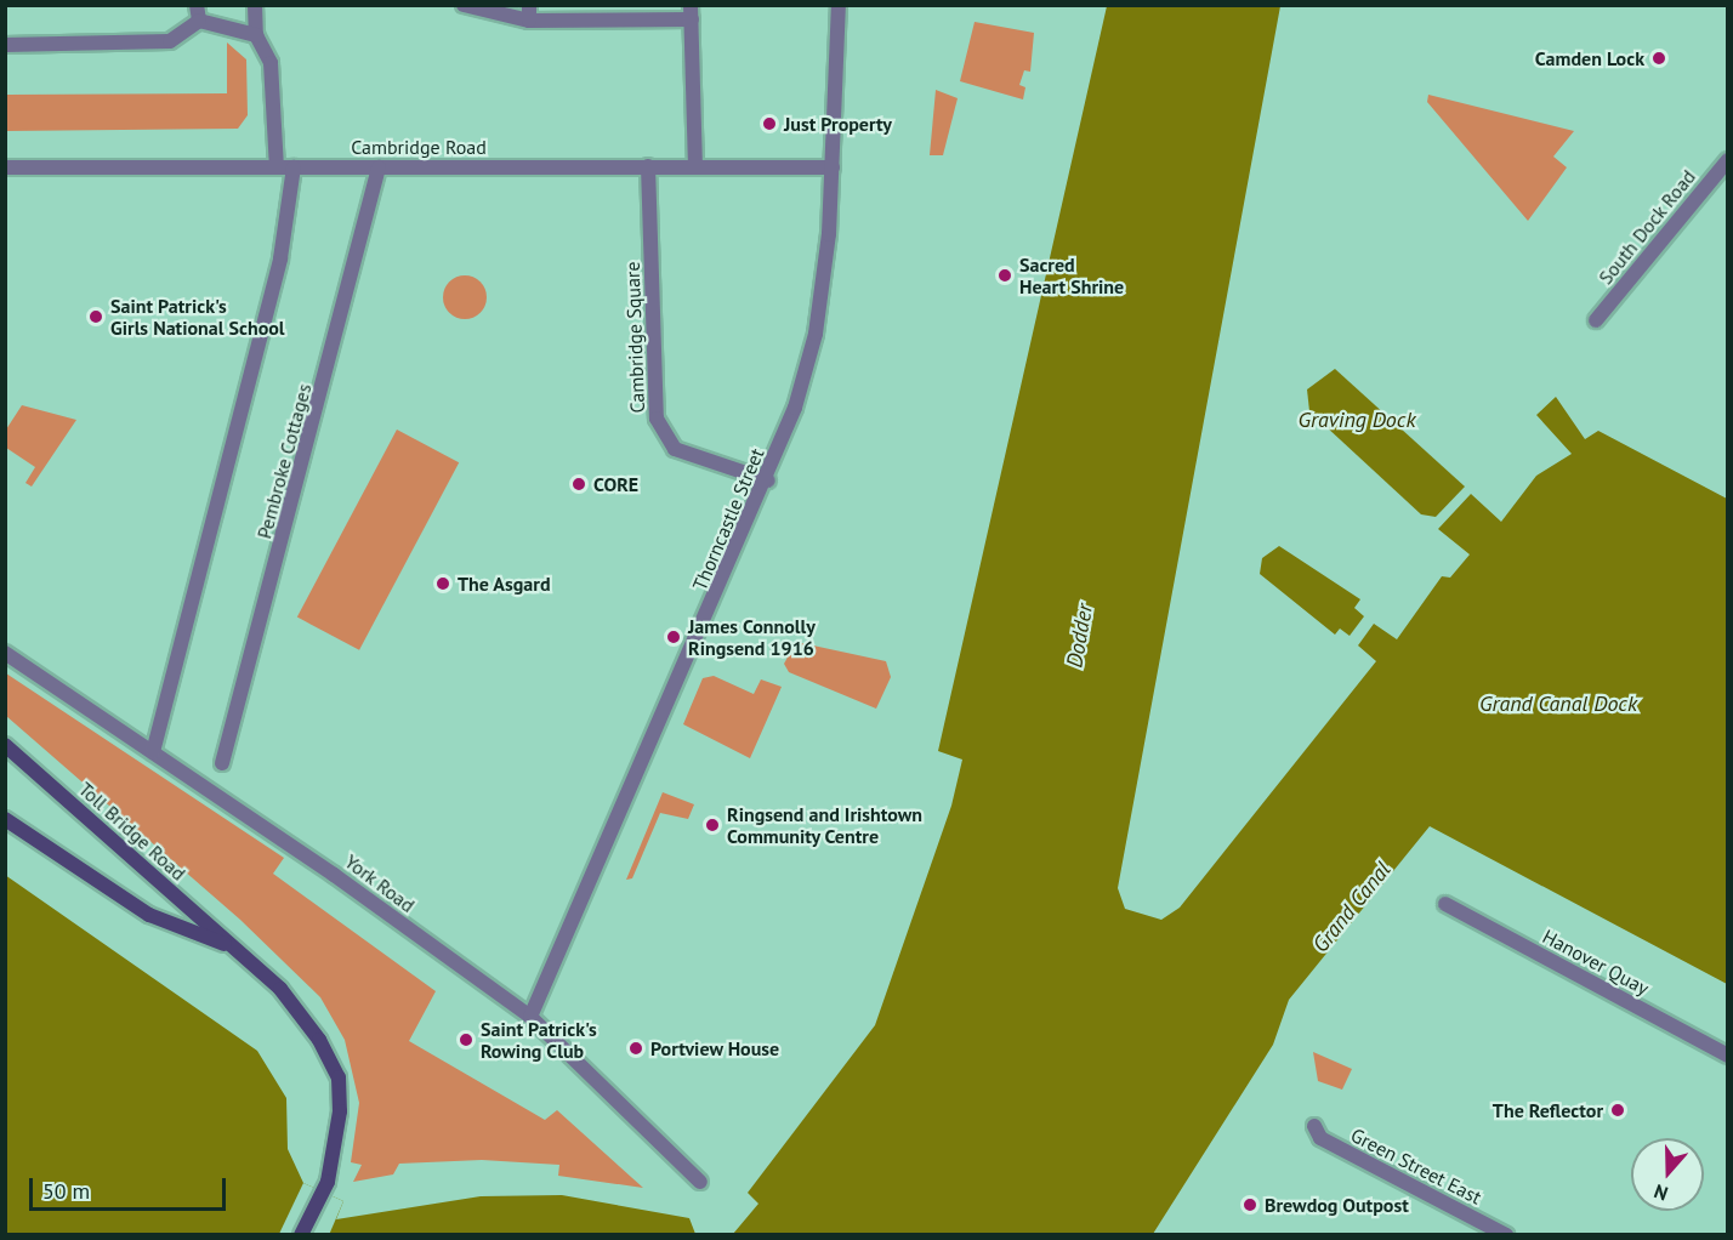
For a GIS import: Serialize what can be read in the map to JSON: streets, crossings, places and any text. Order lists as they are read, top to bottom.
{
  "streets": {
    "main road": ["Toll Bridge Road"],
    "street": [
      "Cambridge Road",
      "South Dock Road",
      "Cambridge Square",
      "Pembroke Cottages",
      "Thorncastle Street",
      "York Road",
      "Hanover Quay",
      "Green Street East"
    ]
  },
  "crossings": [
    ["Cambridge Road", "Cambridge Square"],
    ["Cambridge Road", "Pembroke Cottages"],
    ["Cambridge Road", "Thorncastle Street"],
    ["Cambridge Square", "Thorncastle Street"],
    ["Thorncastle Street", "York Road"]
  ],
  "water": [
    "Graving Dock",
    "Dodder",
    "Grand Canal Dock",
    "Grand Canal"
  ],
  "places": [
    "Camden Lock",
    "Just Property",
    "Sacred Heart Shrine",
    "Saint Patrick's Girls National School",
    "CORE",
    "The Asgard",
    "James Connolly Ringsend 1916",
    "Ringsend and Irishtown Community Centre",
    "Saint Patrick's Rowing Club",
    "Portview House",
    "The Reflector",
    "Brewdog Outpost"
  ],
  "scale_bar": "50 m",
  "north": "bottom"
}
